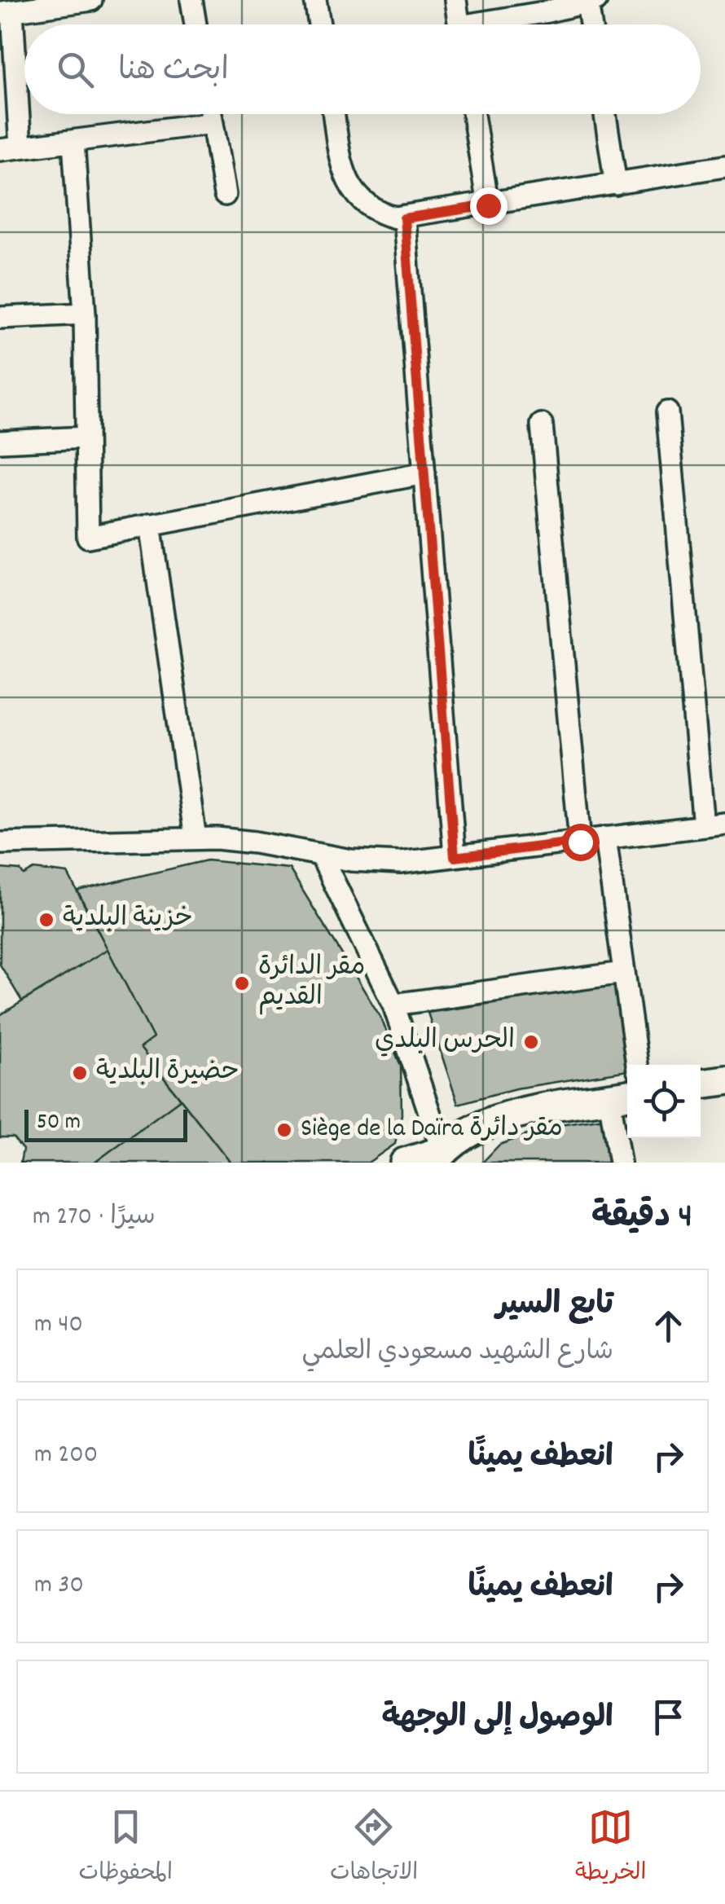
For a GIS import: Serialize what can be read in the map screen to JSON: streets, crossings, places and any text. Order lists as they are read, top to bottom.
{
  "places": [
    "خزينة البلدية",
    "مقر الدائرة القديم",
    "الحرس البلدي",
    "حضيرة البلدية",
    "Siège de la Daïra مقر دائرة"
  ],
  "scale_bar": "50 m",
  "page": {
    "search": "ابحث هنا",
    "scale": "50 m",
    "heading": ["4 دقيقة", "سيرًا · 270 m"],
    "list": [
      ["تابع السير", "شارع الشهيد مسعودي العلمي", "40 m"],
      ["انعطف يمينًا", "200 m"],
      ["انعطف يمينًا", "30 m"],
      "الوصول إلى الوجهة"
    ],
    "nav": ["الخريطة", "الاتجاهات", "المحفوظات"]
  }
}
